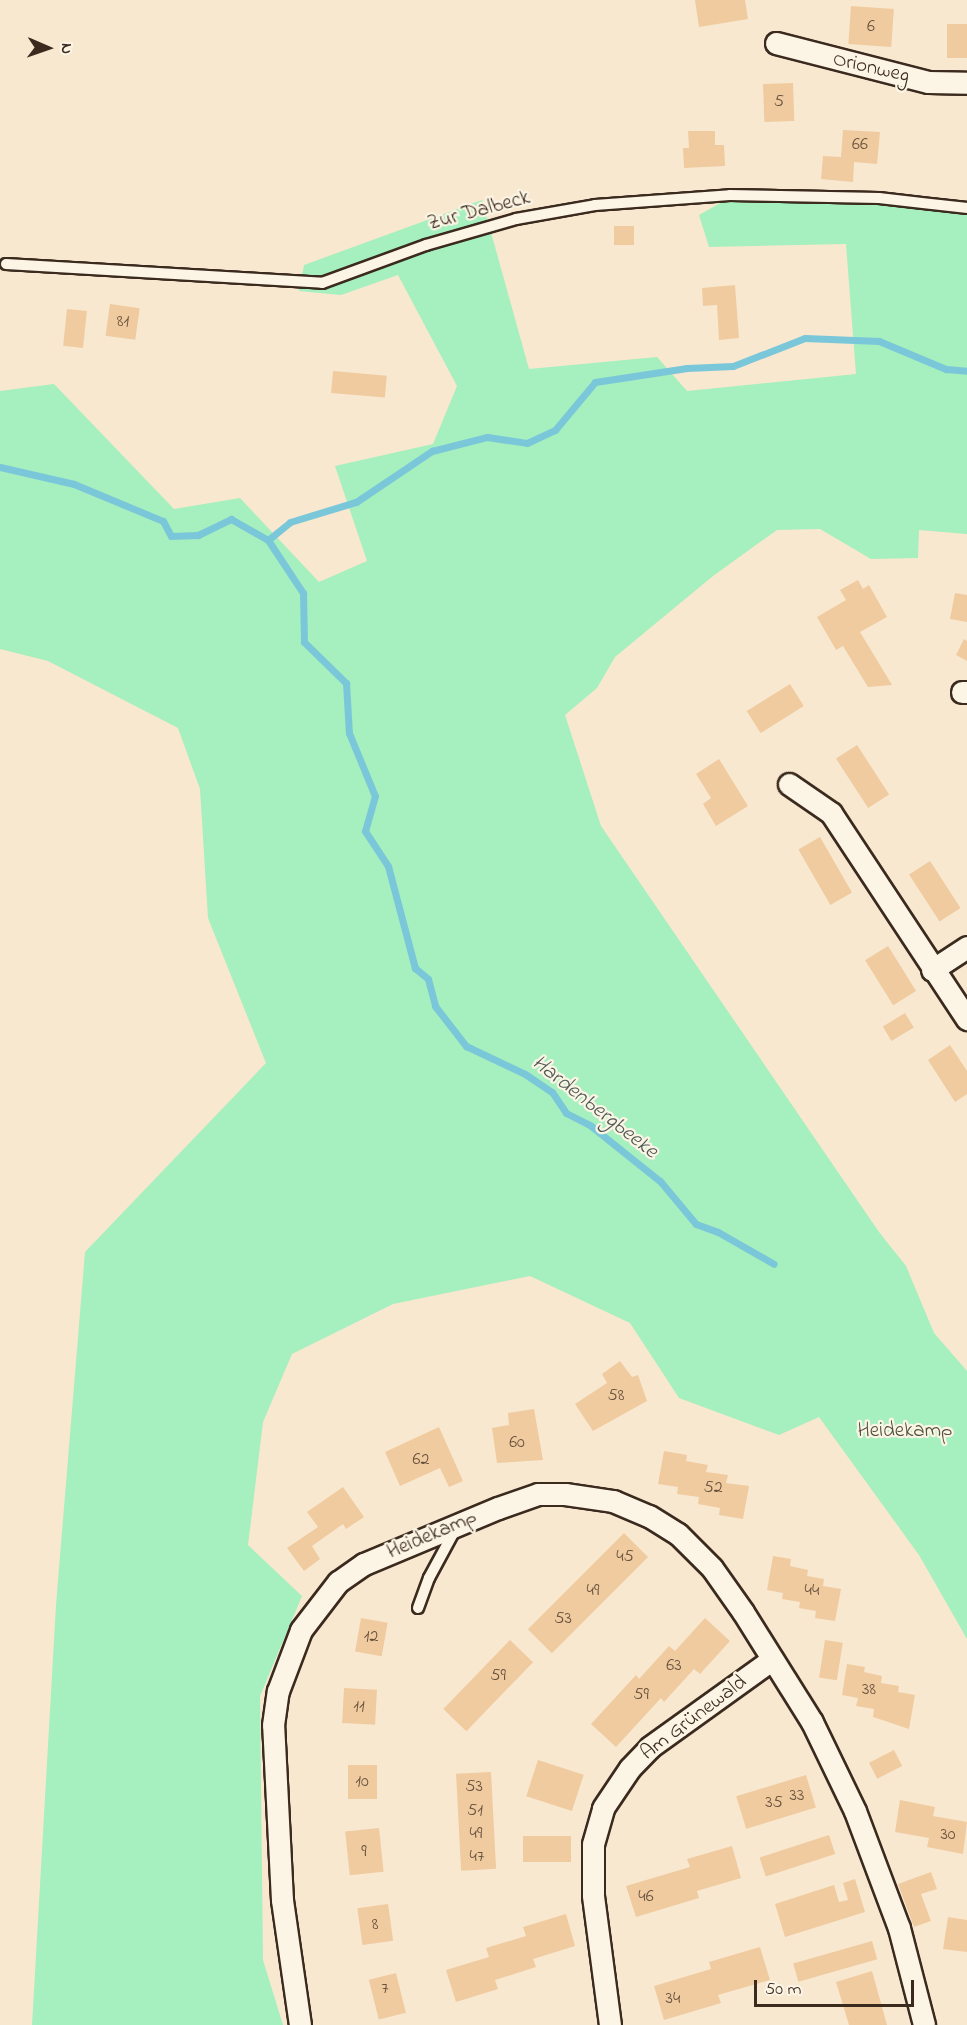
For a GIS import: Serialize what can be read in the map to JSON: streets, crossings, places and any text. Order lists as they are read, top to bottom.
{
  "streets": {
    "street": ["Orionweg", "Heidekamp", "Am Grünewald"],
    "lane": ["Zur Dalbeck"]
  },
  "crossings": [
    ["Heidekamp", "Am Grünewald"]
  ],
  "water": ["Hardenbergbeeke"],
  "parks": ["Heidekamp"],
  "house_numbers": [
    "6",
    "5",
    "66",
    "81",
    "58",
    "60",
    "62",
    "52",
    "45",
    "49",
    "44",
    "53",
    "12",
    "63",
    "59",
    "38",
    "59",
    "11",
    "10",
    "53",
    "33",
    "35",
    "51",
    "49",
    "30",
    "9",
    "47",
    "46",
    "8",
    "7",
    "34"
  ],
  "scale_bar": "50 m",
  "north": "right"
}
